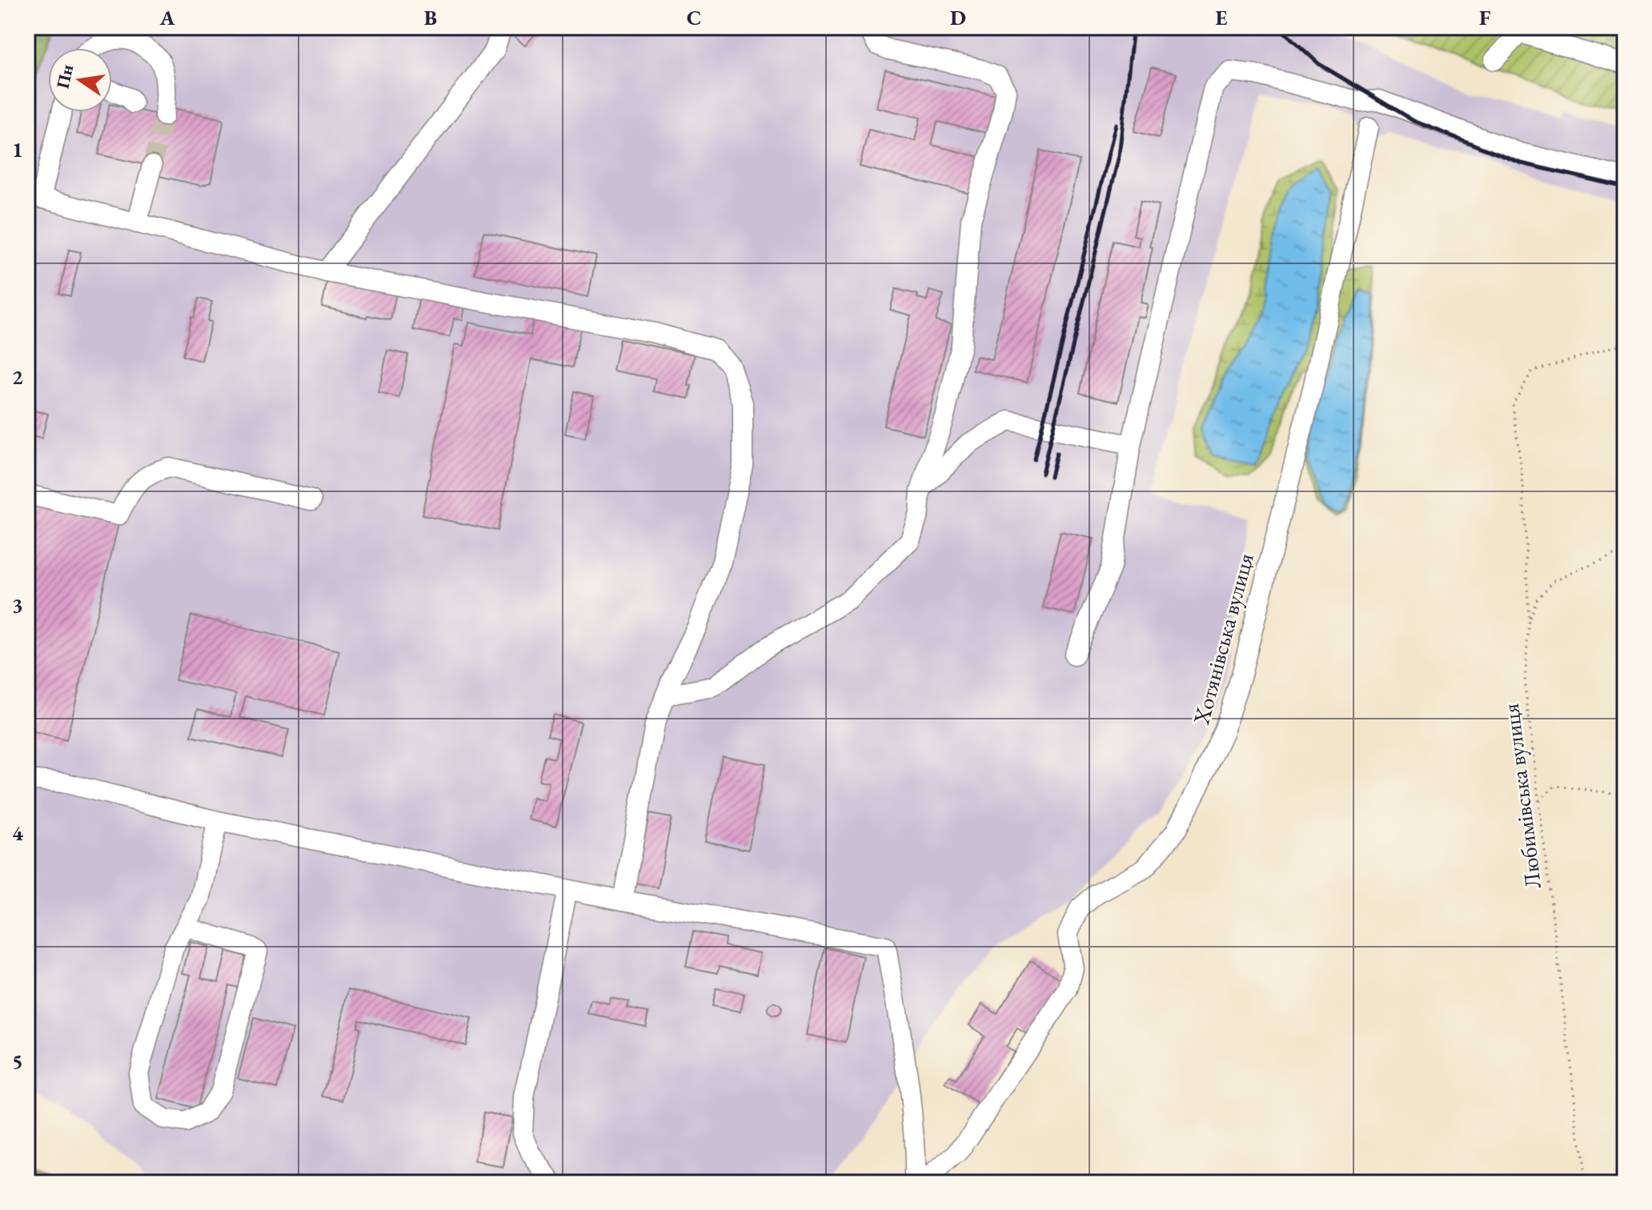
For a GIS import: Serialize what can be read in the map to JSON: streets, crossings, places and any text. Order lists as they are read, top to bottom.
{
  "streets": {
    "street": ["Хотянівська вулиця"],
    "path": ["Любимівська вулиця"]
  },
  "north": "left",
  "grid": {
    "columns": [
      "A",
      "B",
      "C",
      "D",
      "E",
      "F"
    ],
    "rows": [
      "1",
      "2",
      "3",
      "4",
      "5"
    ]
  }
}
